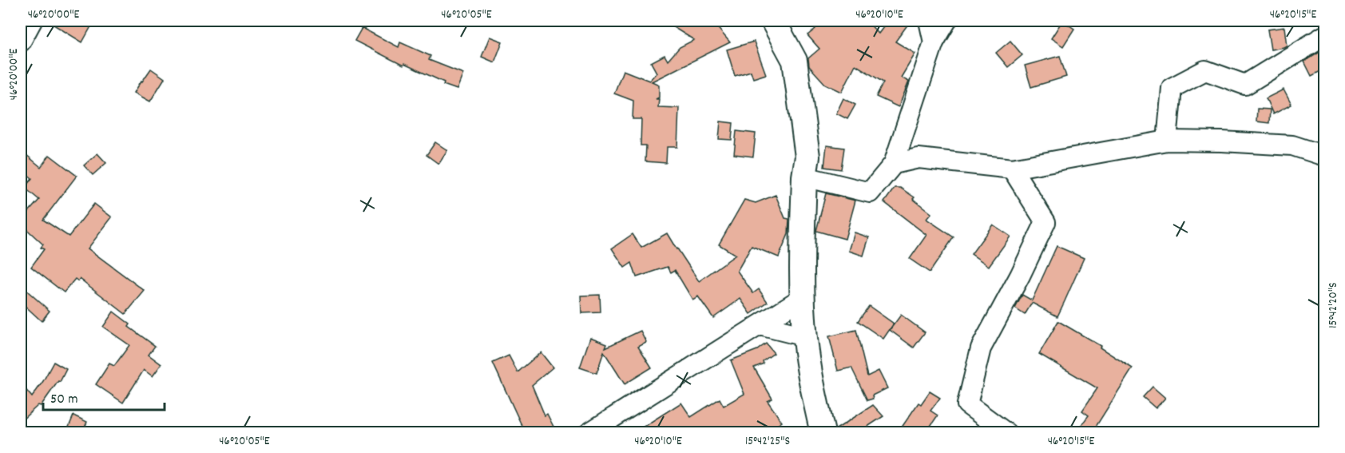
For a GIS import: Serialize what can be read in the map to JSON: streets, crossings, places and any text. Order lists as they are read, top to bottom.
{
  "scale_bar": "50 m",
  "coordinates": [
    "46°20'00\"E",
    "46°20'05\"E",
    "46°20'10\"E",
    "46°20'15\"E",
    "15°42'20\"S",
    "15°42'25\"S"
  ]
}
